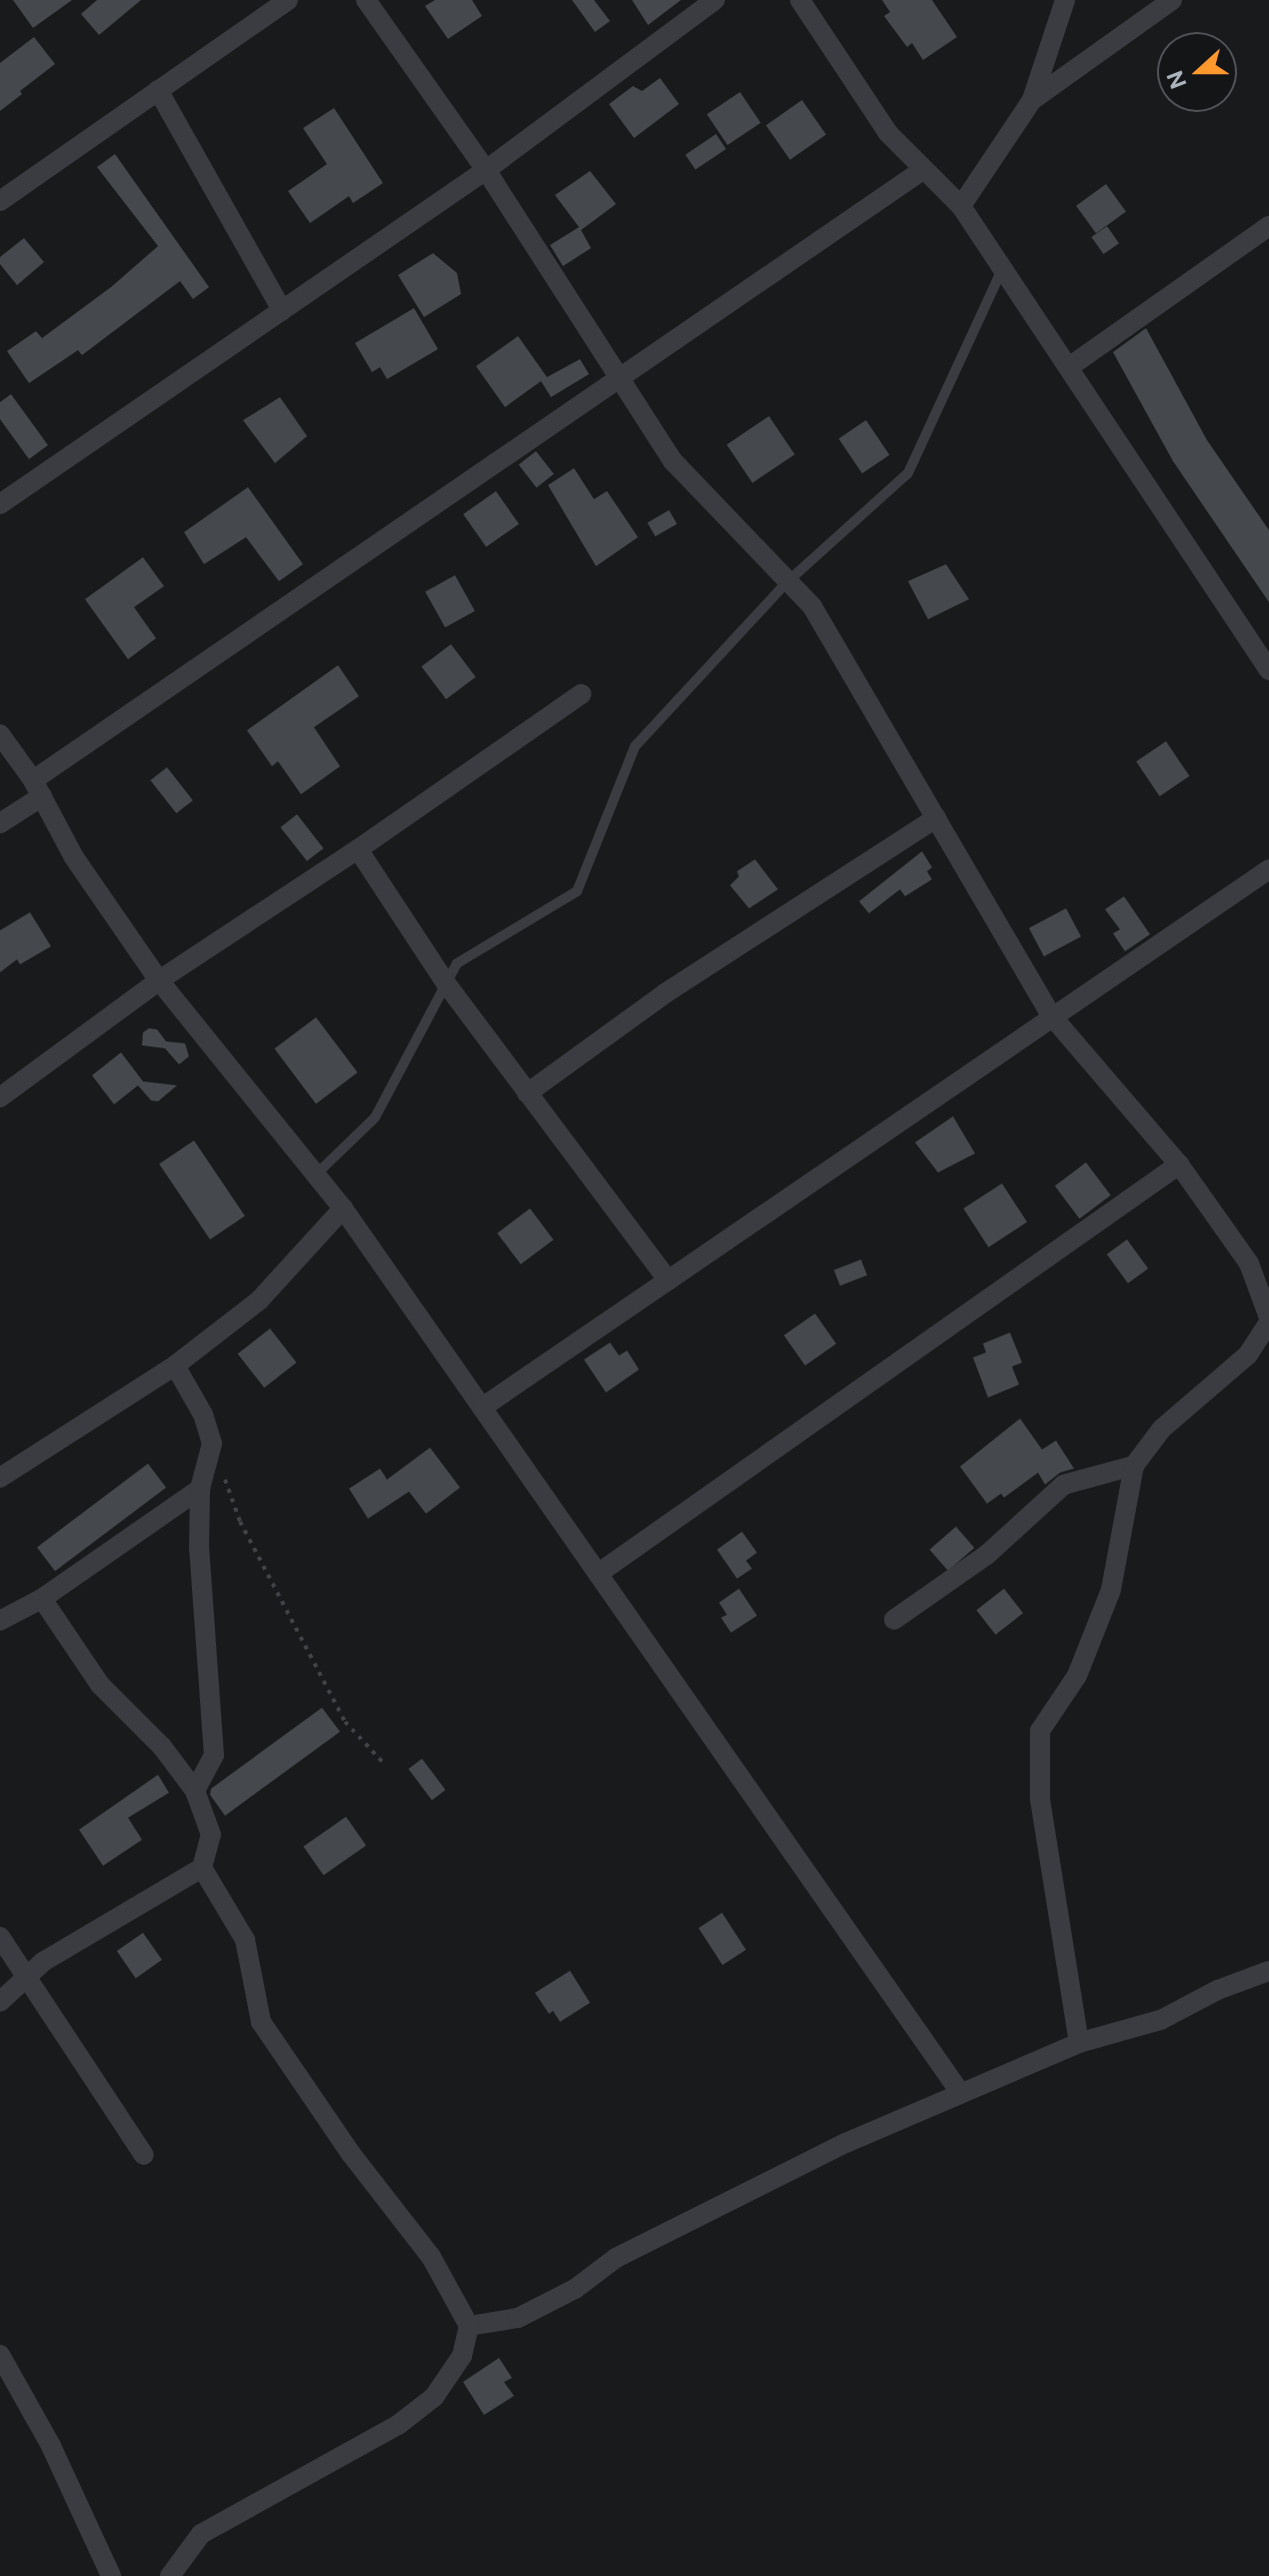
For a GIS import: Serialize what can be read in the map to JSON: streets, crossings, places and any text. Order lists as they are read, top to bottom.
{
  "north": "left"
}
